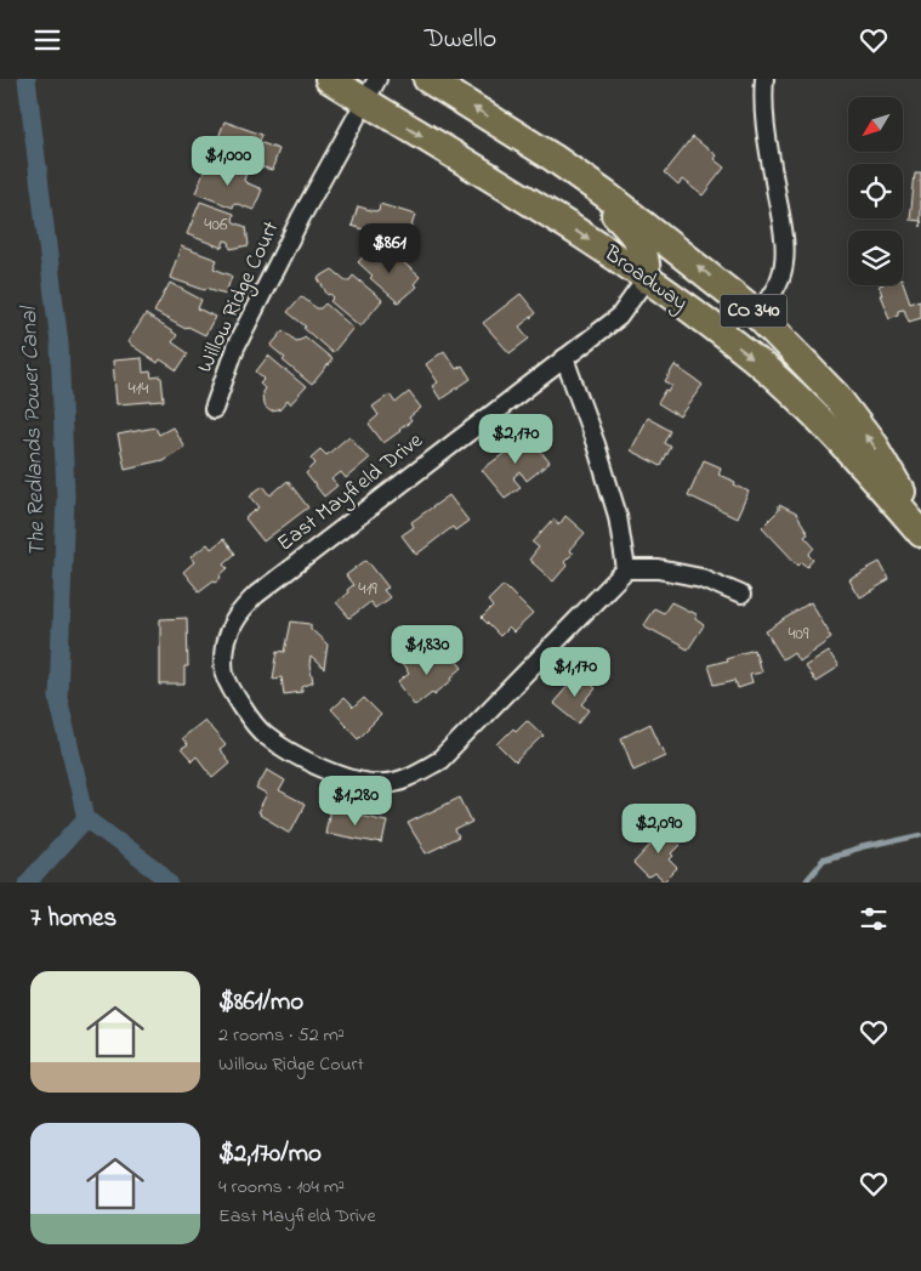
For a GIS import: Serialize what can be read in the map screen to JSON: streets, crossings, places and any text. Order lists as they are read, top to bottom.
{
  "streets": {
    "main road": ["Broadway", "CO 340"],
    "street": ["Willow Ridge Court", "East Mayfield Drive"]
  },
  "crossings": [
    ["Broadway", "Willow Ridge Court"],
    ["Broadway", "East Mayfield Drive"]
  ],
  "water": ["The Redlands Power Canal"],
  "house_numbers": [
    "406",
    "414",
    "419",
    "409"
  ],
  "north": "bottom left",
  "page": {
    "header": "Dwello",
    "price": [
      "$1,000",
      "$861",
      "$2,170",
      "$1,830",
      "$1,170",
      "$1,280",
      "$2,090"
    ],
    "heading": "7 homes",
    "list": [
      {
        "name": "$861/mo",
        "note": "2 rooms · 52 m² · Willow Ridge Court"
      },
      {
        "name": "$2,170/mo",
        "note": "4 rooms · 104 m² · East Mayfield Drive"
      }
    ]
  }
}
